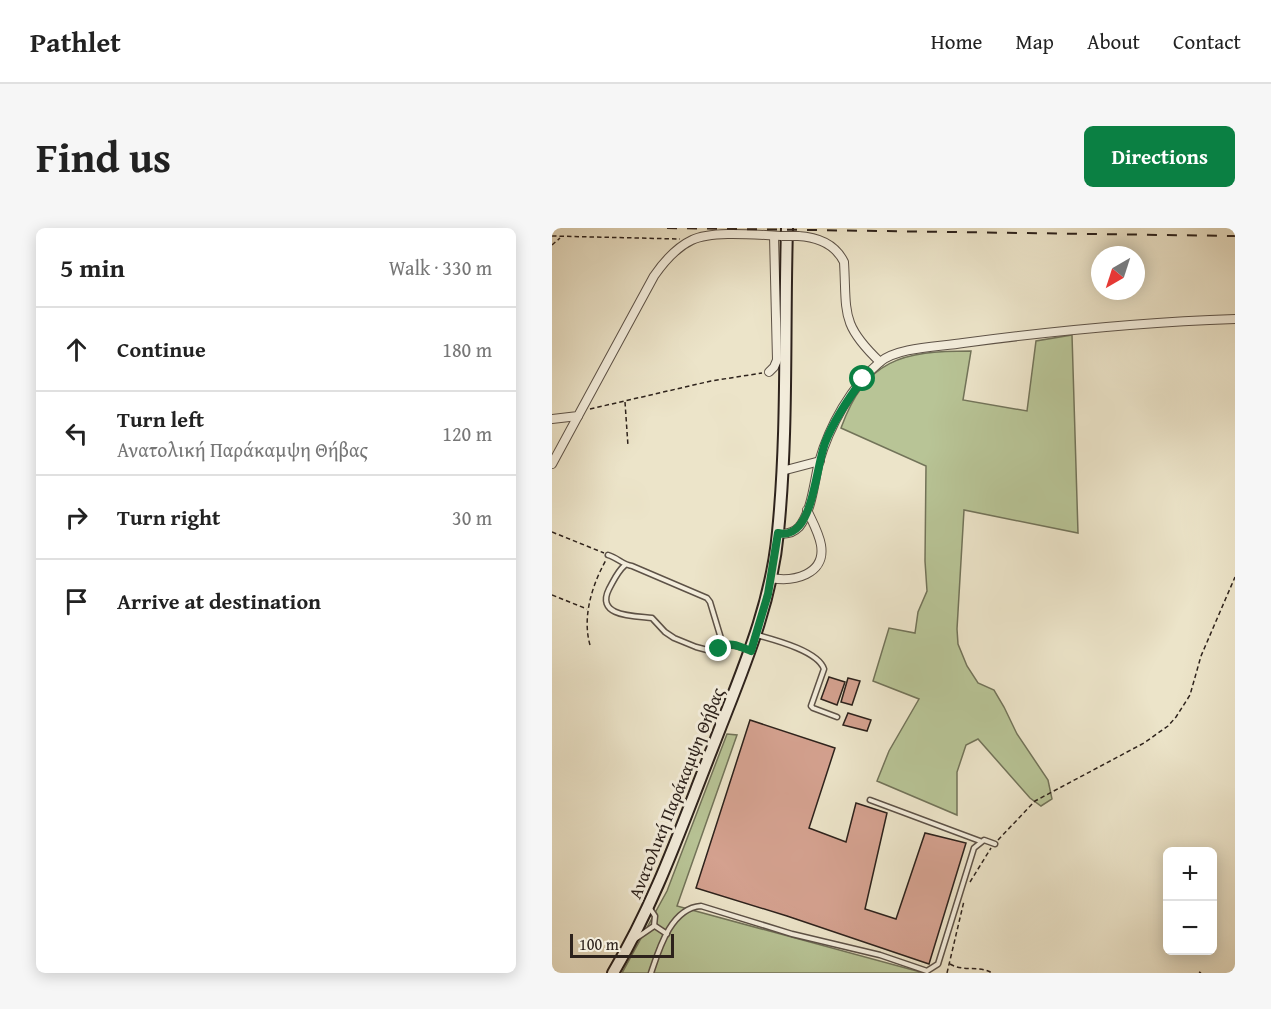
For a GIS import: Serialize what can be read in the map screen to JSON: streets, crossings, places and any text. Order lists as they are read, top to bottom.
{
  "streets": {
    "main road": ["Ανατολική Παράκαμψη Θήβας"]
  },
  "scale_bar": "100 m",
  "north": "bottom left",
  "page": {
    "header": "Pathlet",
    "nav": [
      "Home",
      "Map",
      "About",
      "Contact"
    ],
    "title": "Find us",
    "buttons": "Directions",
    "heading": ["5 min", "Walk · 330 m"],
    "list": [
      ["Continue", "180 m"],
      ["Turn left", "Ανατολική Παράκαμψη Θήβας", "120 m"],
      ["Turn right", "30 m"],
      "Arrive at destination"
    ],
    "map_buttons": ["+", "−"],
    "scale": "100 m"
  }
}
